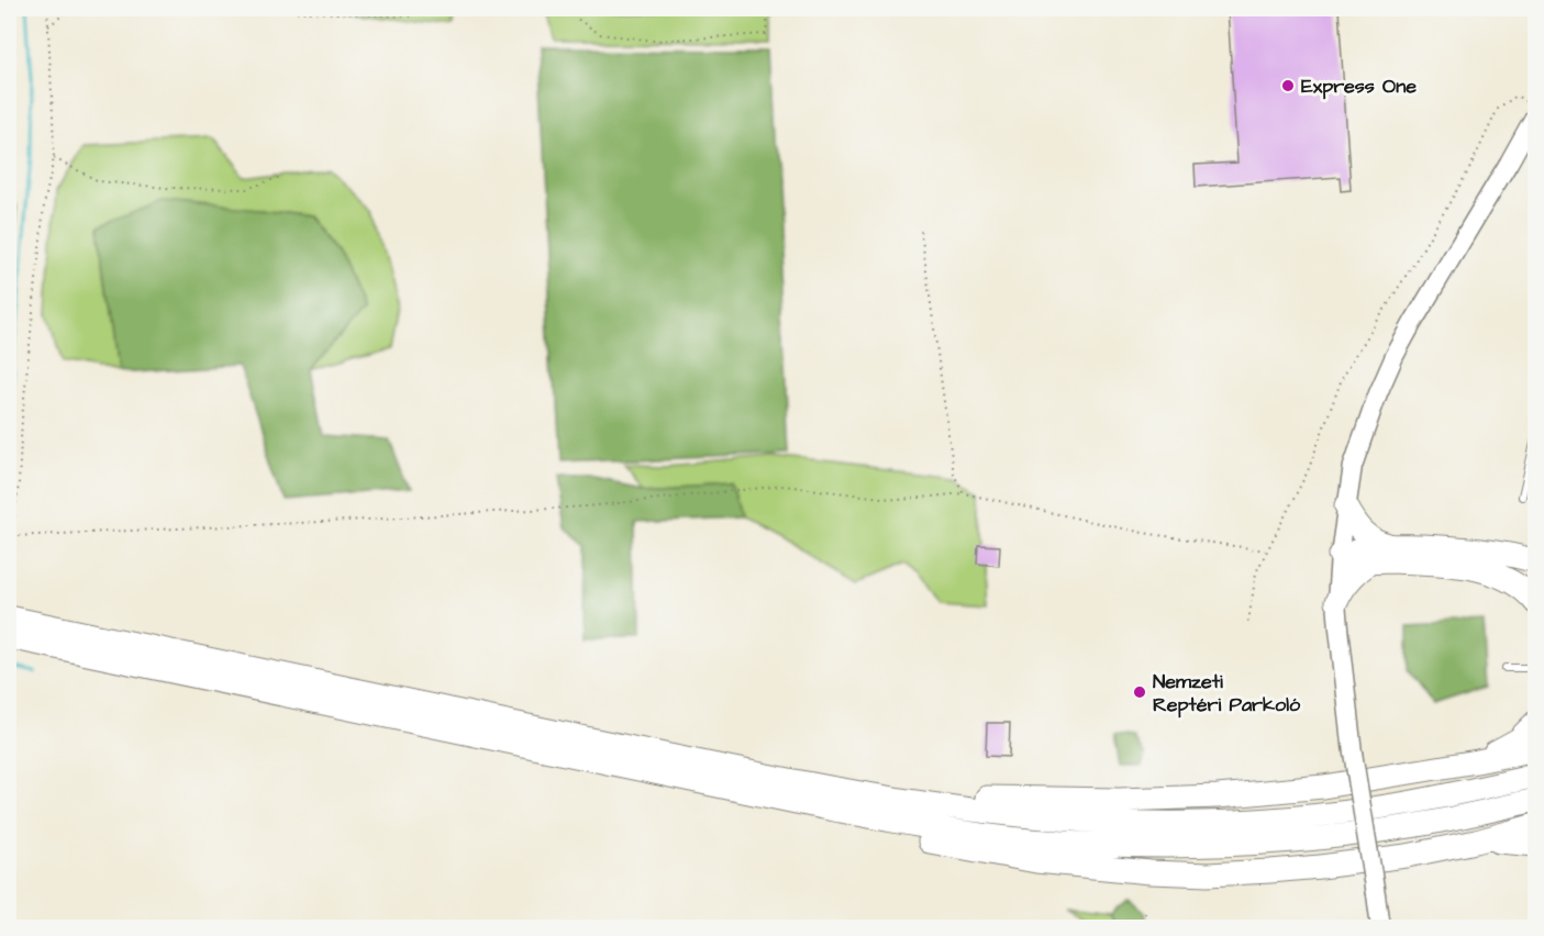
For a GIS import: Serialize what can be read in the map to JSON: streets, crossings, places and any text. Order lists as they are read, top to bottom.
{
  "places": ["Express One", "Nemzeti Reptéri Parkoló"]
}
